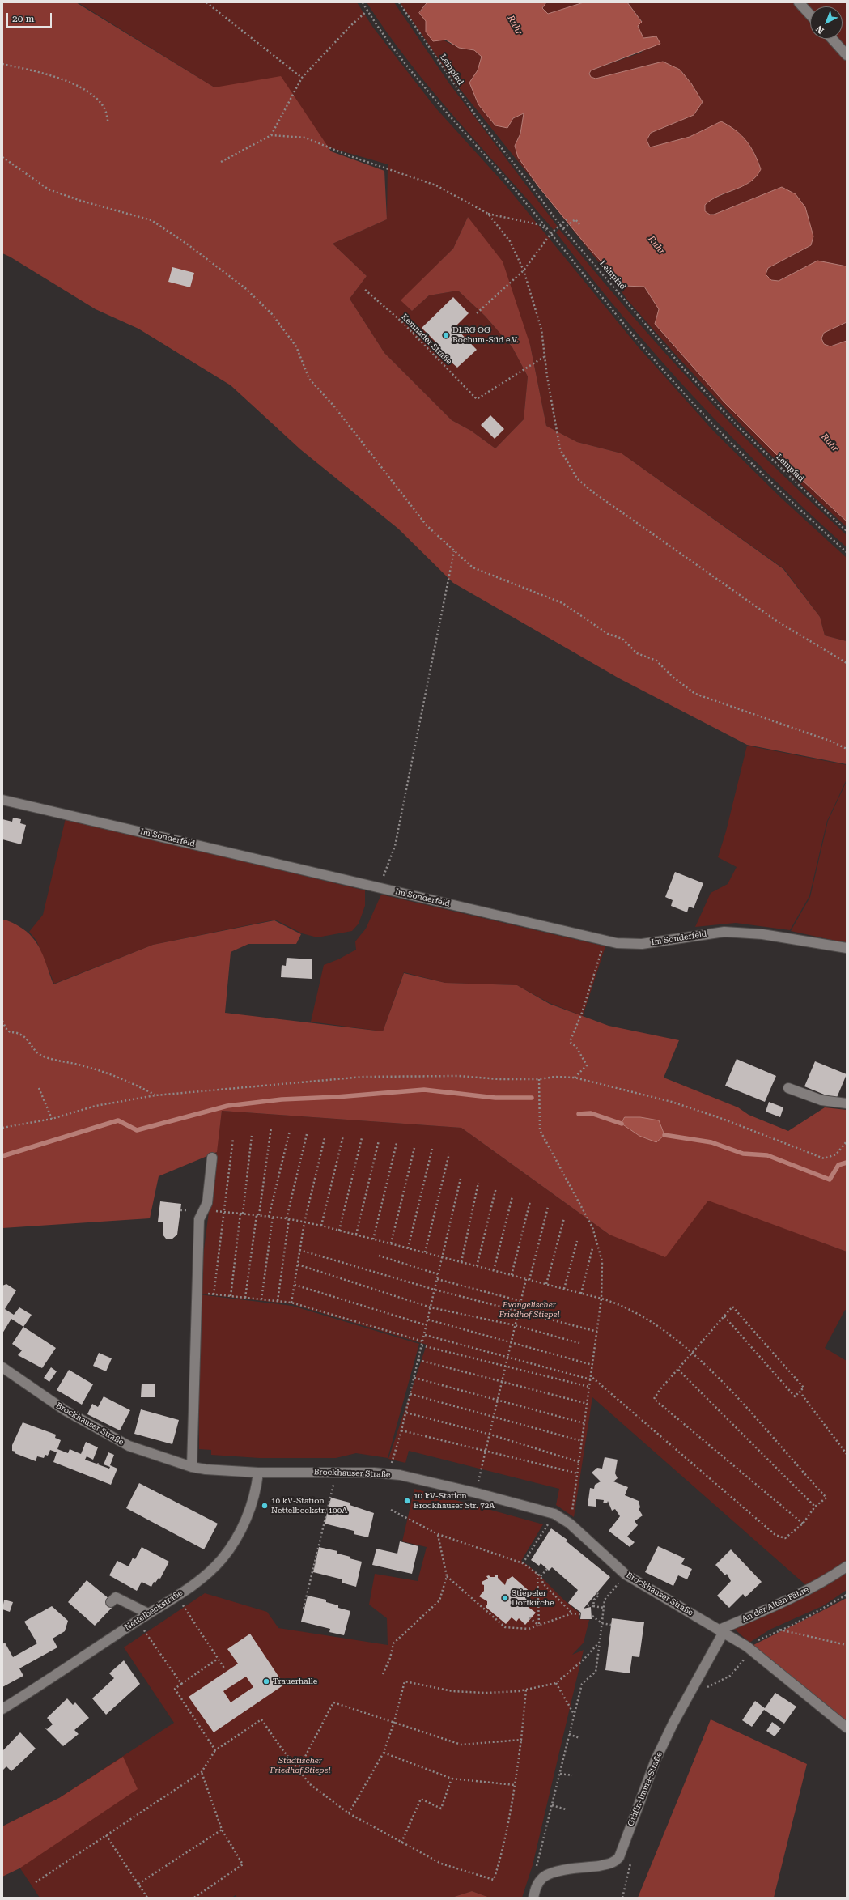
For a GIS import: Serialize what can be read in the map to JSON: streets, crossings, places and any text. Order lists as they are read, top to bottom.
{
  "streets": {
    "street": [
      "Im Sonderfeld",
      "Brockhauser Straße",
      "An der Alten Fähre",
      "Nettelbeckstraße",
      "Gräfin-Imma-Straße"
    ],
    "path": ["Leinpfad", "Kemnader Straße"]
  },
  "crossings": [
    ["Brockhauser Straße", "An der Alten Fähre"],
    ["Brockhauser Straße", "Nettelbeckstraße"],
    ["Brockhauser Straße", "Gräfin-Imma-Straße"],
    ["An der Alten Fähre", "Gräfin-Imma-Straße"]
  ],
  "water": ["Ruhr"],
  "parks": ["Evangelischer Friedhof Stiepel", "Städtischer Friedhof Stiepel"],
  "places": [
    "DLRG OG Bochum-Süd e.V.",
    "10 kV-Station Brockhauser Str. 72A",
    "10 kV-Station Nettelbeckstr. 100A",
    "Stiepeler Dorfkirche",
    "Trauerhalle"
  ],
  "scale_bar": "20 m",
  "north": "bottom left"
}
